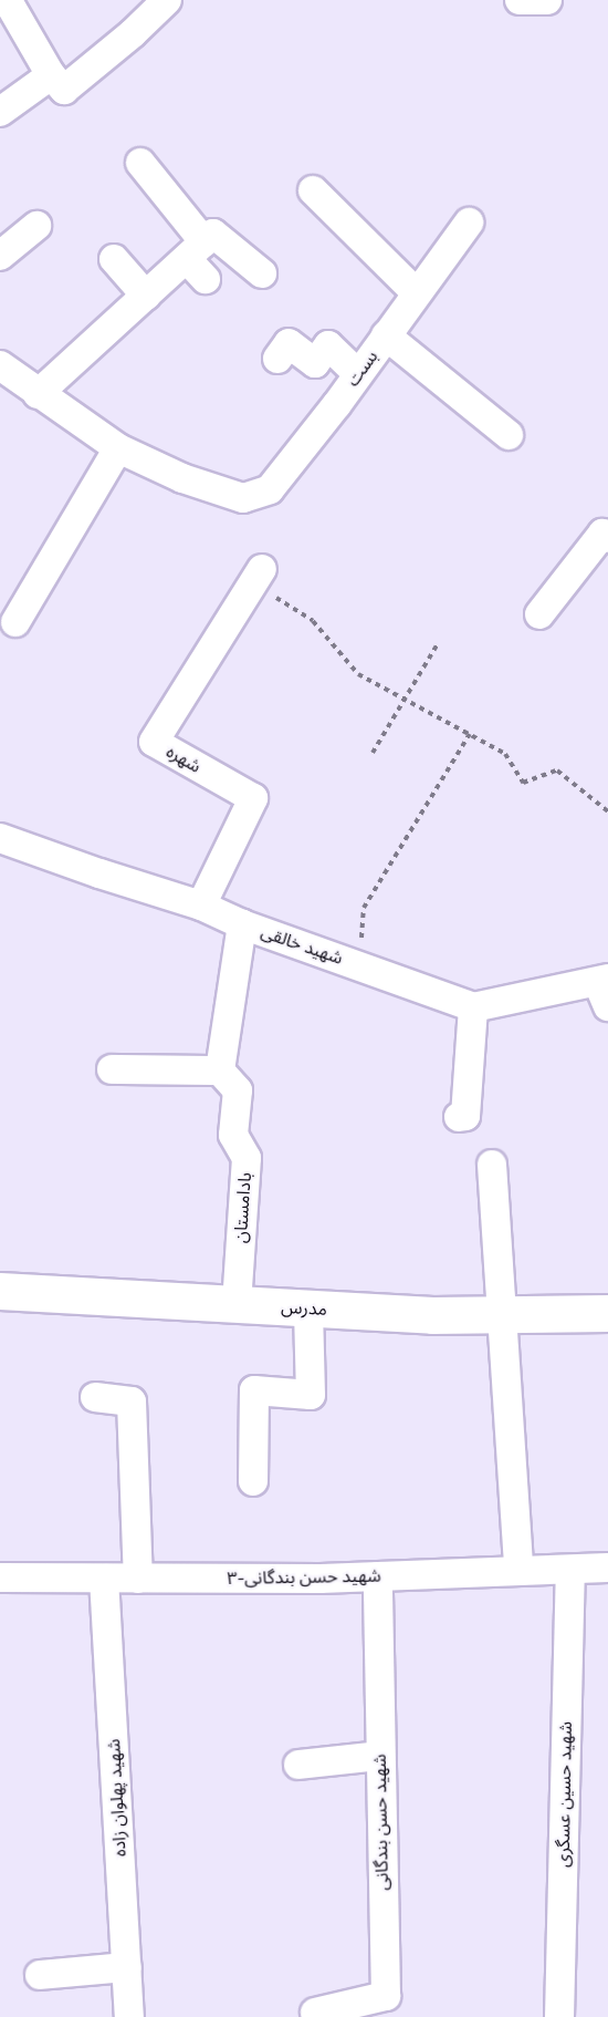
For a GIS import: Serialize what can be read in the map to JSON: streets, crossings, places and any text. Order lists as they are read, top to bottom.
{
  "streets": {
    "main road": ["مدرس"],
    "street": [
      "بست",
      "شهره",
      "شهید خالقی",
      "بادامستان",
      "۳-شهید حسن بندگانی",
      "شهید حسین عسگری",
      "شهید پهلوان زاده",
      "شهید حسن بندگانی"
    ]
  },
  "crossings": [
    ["شهره", "شهید خالقی"],
    ["بادامستان", "مدرس"],
    ["۳-شهید حسن بندگانی", "شهید حسین عسگری"],
    ["۳-شهید حسن بندگانی", "شهید پهلوان زاده"],
    ["۳-شهید حسن بندگانی", "شهید حسن بندگانی"]
  ]
}
